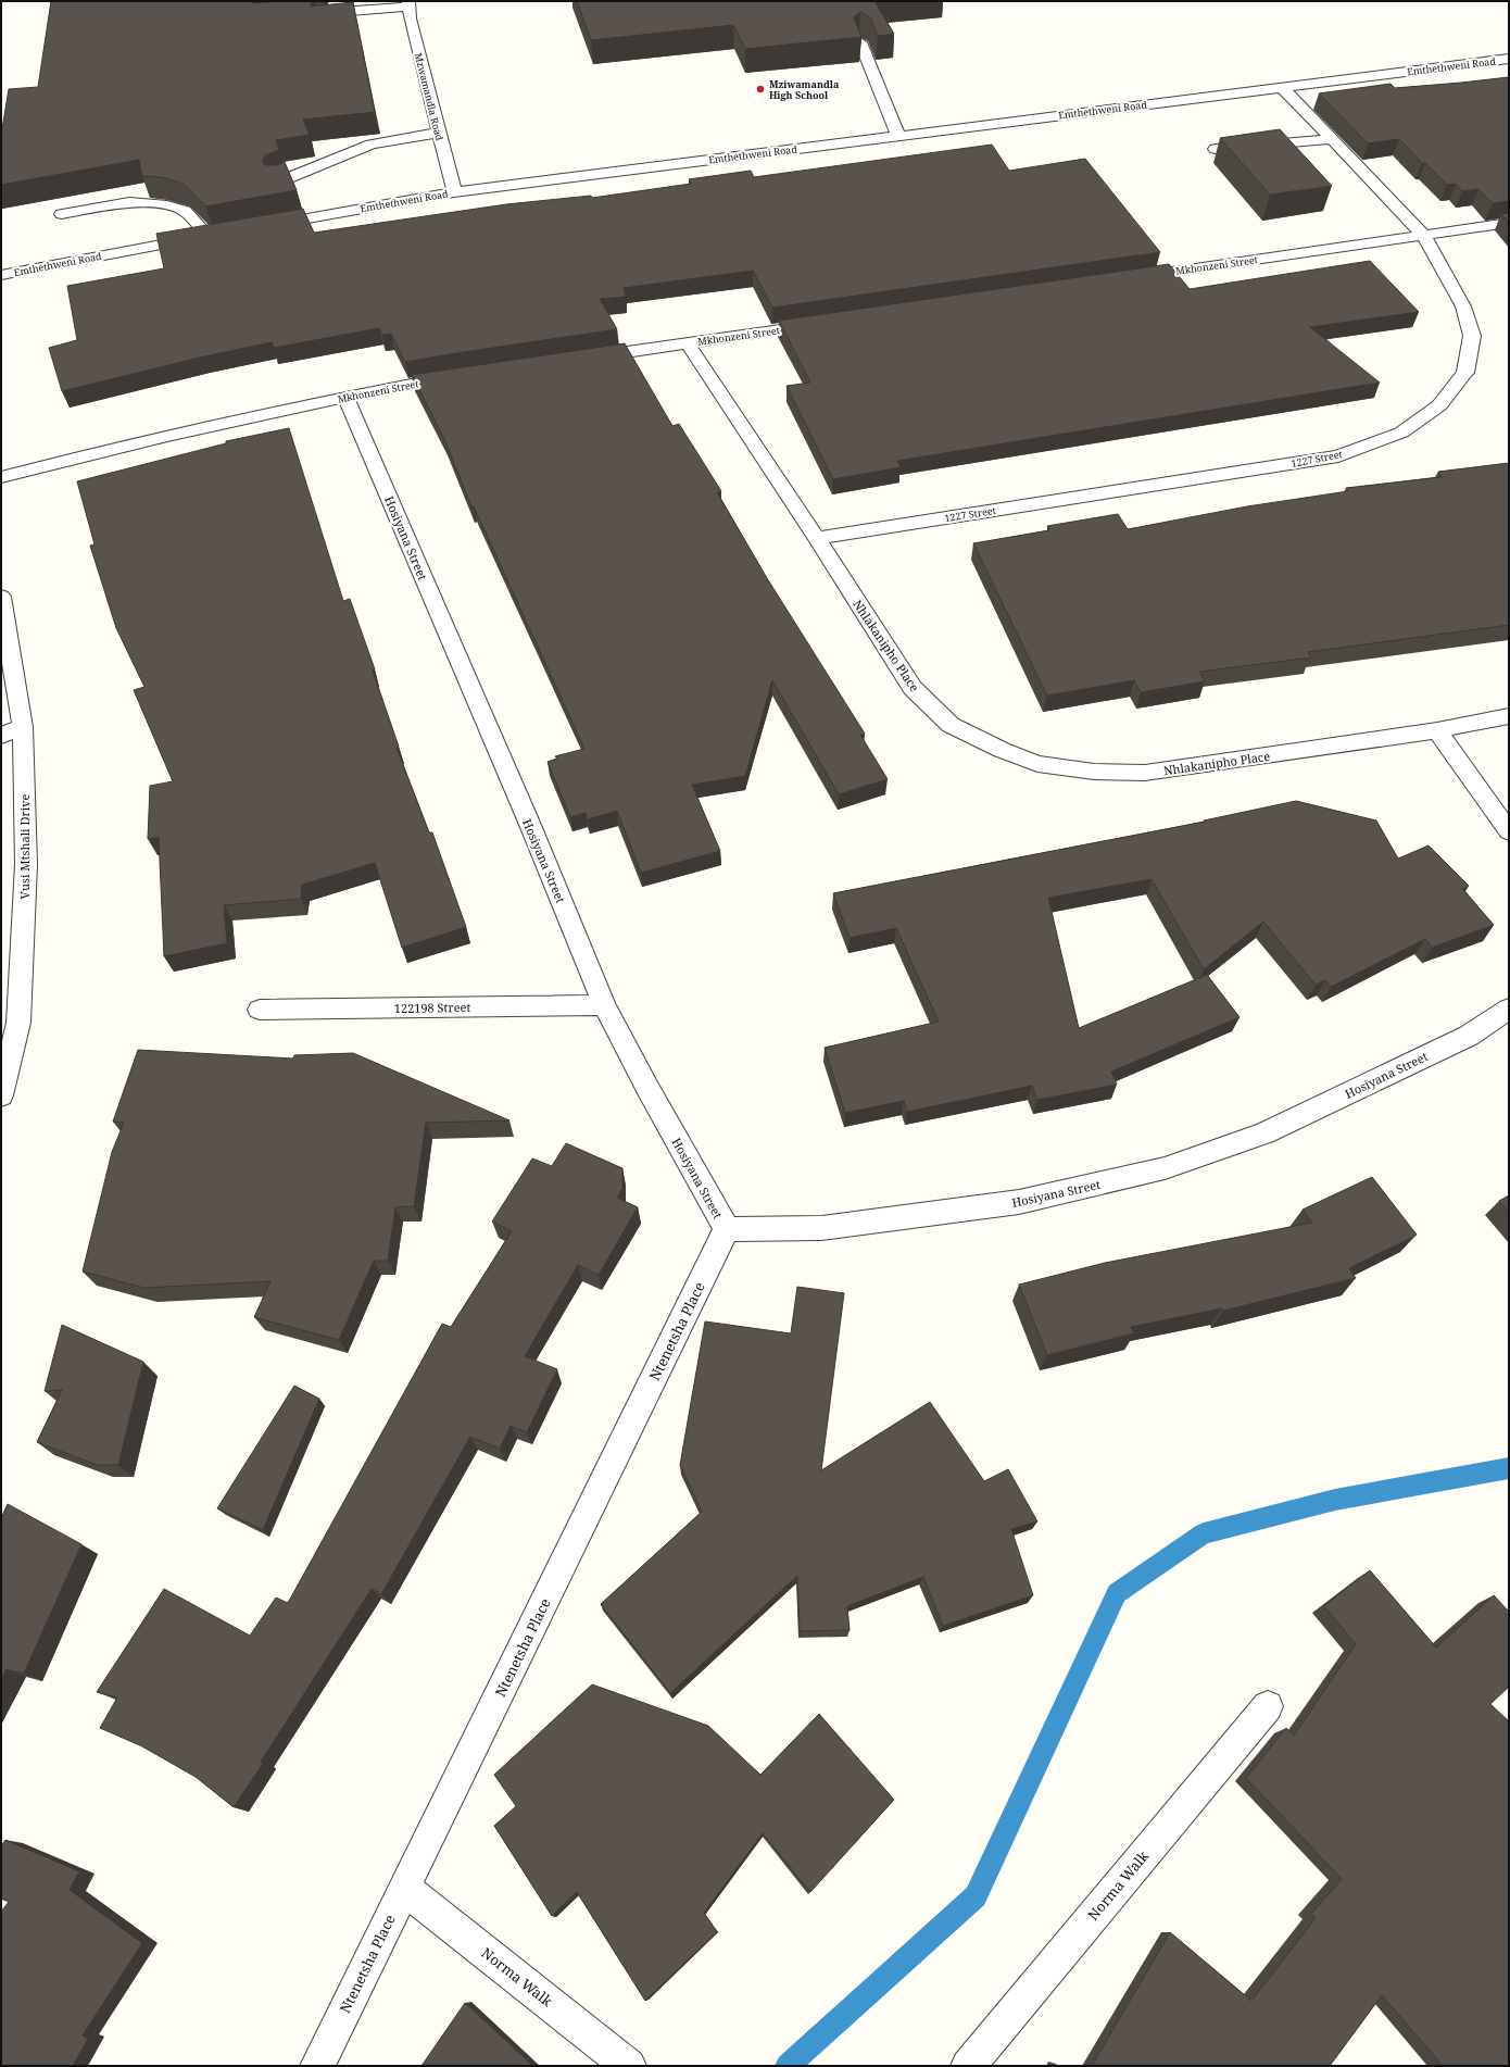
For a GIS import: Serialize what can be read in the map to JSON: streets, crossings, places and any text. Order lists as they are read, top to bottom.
{
  "streets": {
    "street": [
      "Emthethweni Road",
      "Mzwamandla Road",
      "Mkhonzeni Street",
      "1227 Street",
      "Hosiyana Street",
      "Nhlakanipho Place",
      "Vusi Mtshali Drive",
      "122198 Street",
      "Ntenetsha Place",
      "Norma Walk"
    ]
  },
  "crossings": [
    ["Emthethweni Road", "Mzwamandla Road"],
    ["Emthethweni Road", "1227 Street"],
    ["Mkhonzeni Street", "1227 Street"],
    ["Mkhonzeni Street", "Hosiyana Street"],
    ["Mkhonzeni Street", "Nhlakanipho Place"],
    ["1227 Street", "Nhlakanipho Place"],
    ["Hosiyana Street", "122198 Street"],
    ["Hosiyana Street", "Ntenetsha Place"],
    ["Ntenetsha Place", "Norma Walk"]
  ],
  "places": ["Mziwamandla High School"]
}
